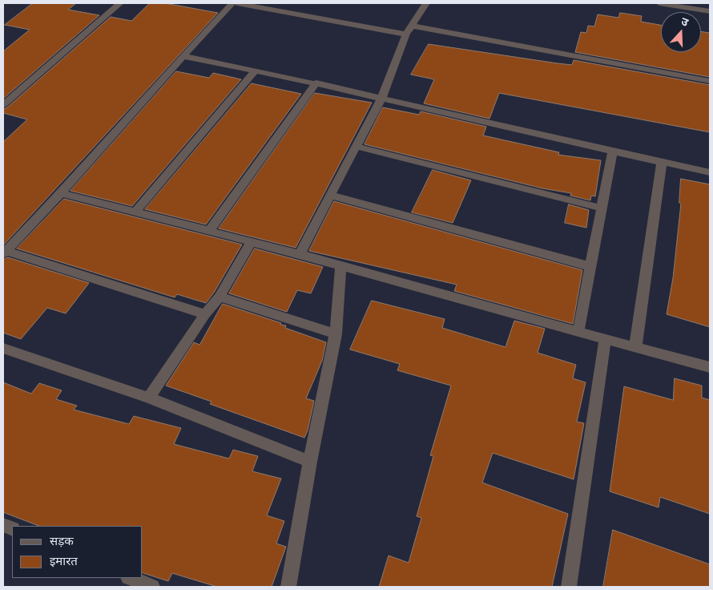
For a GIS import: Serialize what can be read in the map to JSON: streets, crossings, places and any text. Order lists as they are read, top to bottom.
{
  "legend": ["सड़क", "इमारत"],
  "north": "top"
}
